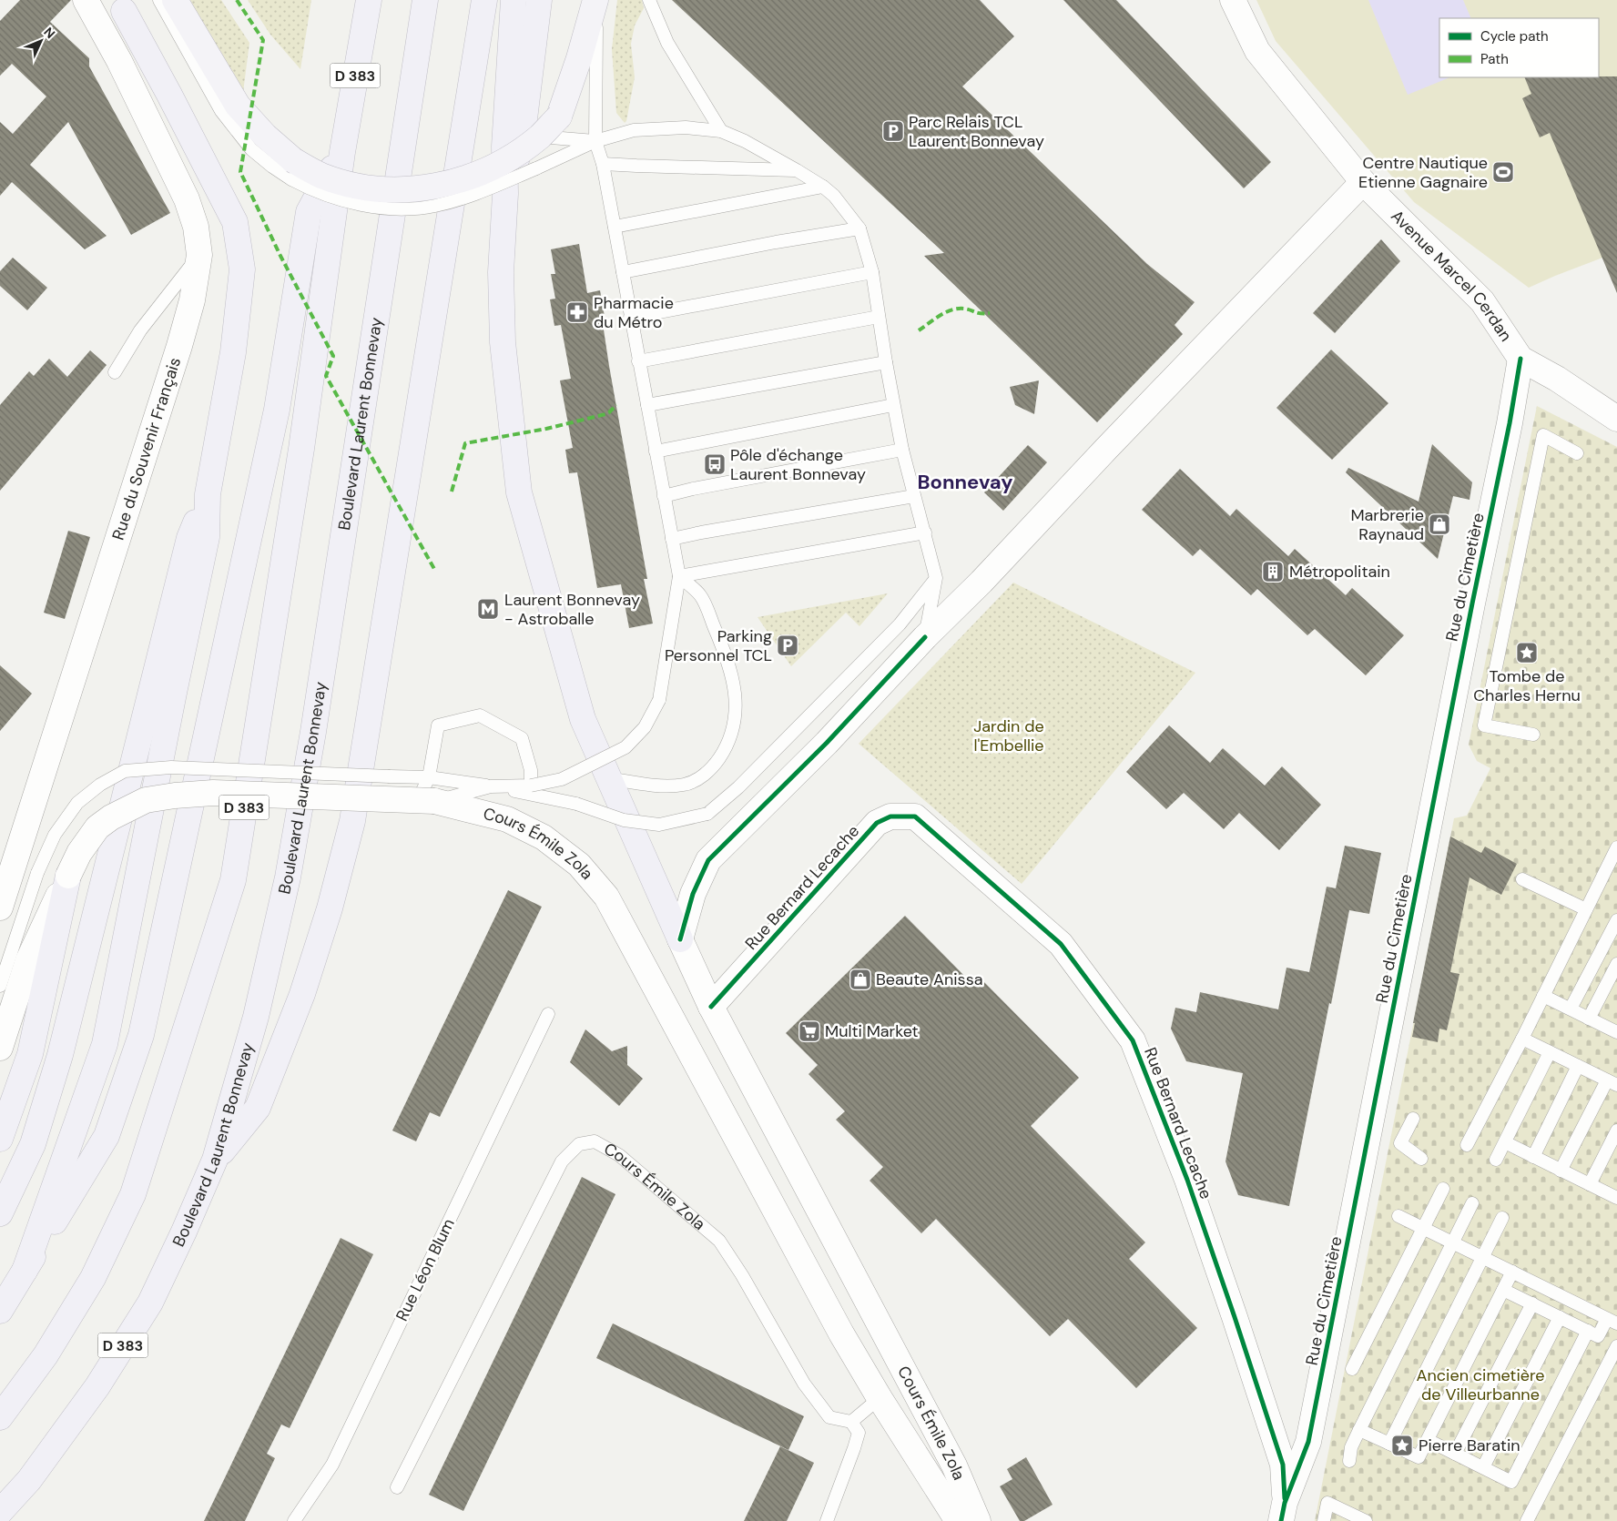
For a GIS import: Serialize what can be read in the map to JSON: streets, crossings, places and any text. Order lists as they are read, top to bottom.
{
  "streets": {
    "highway": ["D 383", "Boulevard Laurent Bonnevay"],
    "street": [
      "Avenue Marcel Cerdan",
      "Rue du Souvenir Français",
      "Rue du Cimetière",
      "Cours Émile Zola",
      "Rue Bernard Lecache"
    ],
    "lane": ["Rue Léon Blum"]
  },
  "crossings": [
    ["Avenue Marcel Cerdan", "Rue du Cimetière"],
    ["Rue du Cimetière", "Rue Bernard Lecache"],
    ["Cours Émile Zola", "Rue Bernard Lecache"]
  ],
  "districts": ["Bonnevay"],
  "parks": ["Jardin de l'Embellie", "Ancien cimetière de Villeurbanne"],
  "places": {
    "parking": ["Parc Relais TCL Laurent Bonnevay", "Parking Personnel TCL"],
    "sports": ["Centre Nautique Etienne Gagnaire"],
    "pharmacy": ["Pharmacie du Métro"],
    "bus stop": ["Pôle d'échange Laurent Bonnevay"],
    "shop": ["Marbrerie Raynaud", "Beaute Anissa"],
    "building": ["Métropolitain"],
    "metro station": ["Laurent Bonnevay - Astroballe"],
    "place": ["Tombe de Charles Hernu", "Pierre Baratin"],
    "supermarket": ["Multi Market"]
  },
  "legend": ["Cycle path", "Path"],
  "north": "top right"
}
